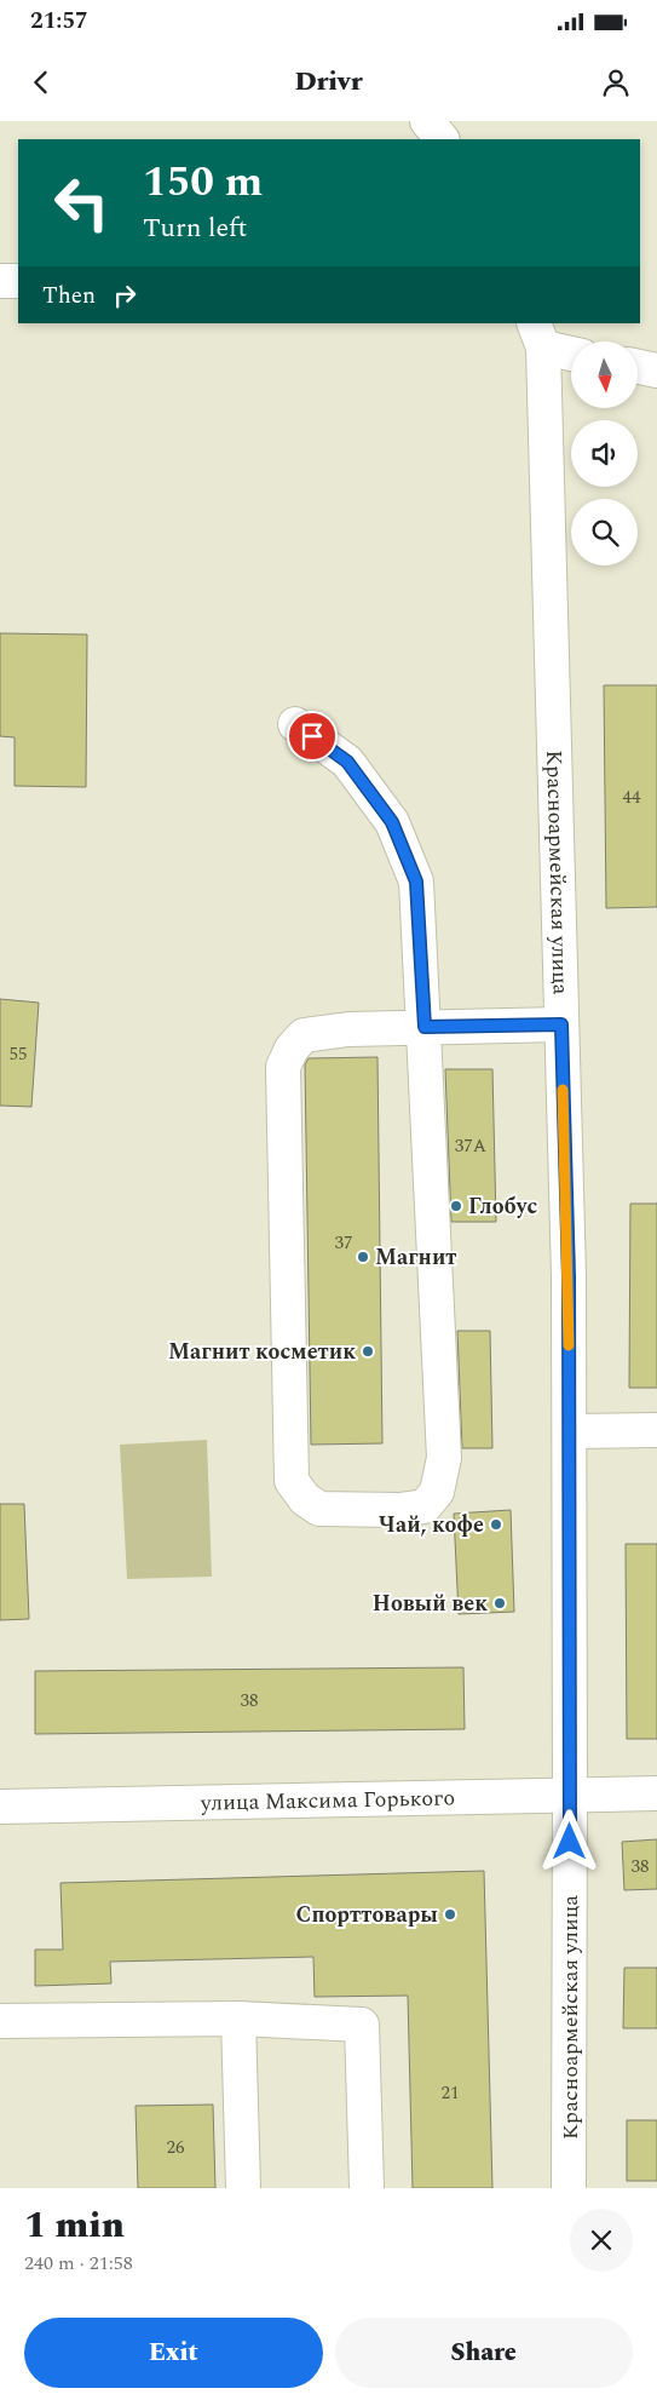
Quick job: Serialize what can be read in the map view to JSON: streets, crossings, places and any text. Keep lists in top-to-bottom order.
{
  "streets": {
    "street": ["Красноармейская улица", "улица Максима Горького"]
  },
  "crossings": [
    ["Красноармейская улица", "улица Максима Горького"]
  ],
  "places": [
    "Глобус",
    "Магнит",
    "Магнит косметик",
    "Чай, кофе",
    "Новый век",
    "Спорттовары"
  ],
  "house_numbers": [
    "44",
    "55",
    "37А",
    "37",
    "38",
    "38",
    "21",
    "26"
  ],
  "north": "bottom",
  "page": {
    "status": "21:57",
    "header": "Drivr",
    "turn": ["150 m", "Turn left"],
    "then": "Then",
    "heading": ["1 min", "240 m · 21:58"],
    "buttons": ["Exit", "Share"]
  }
}
